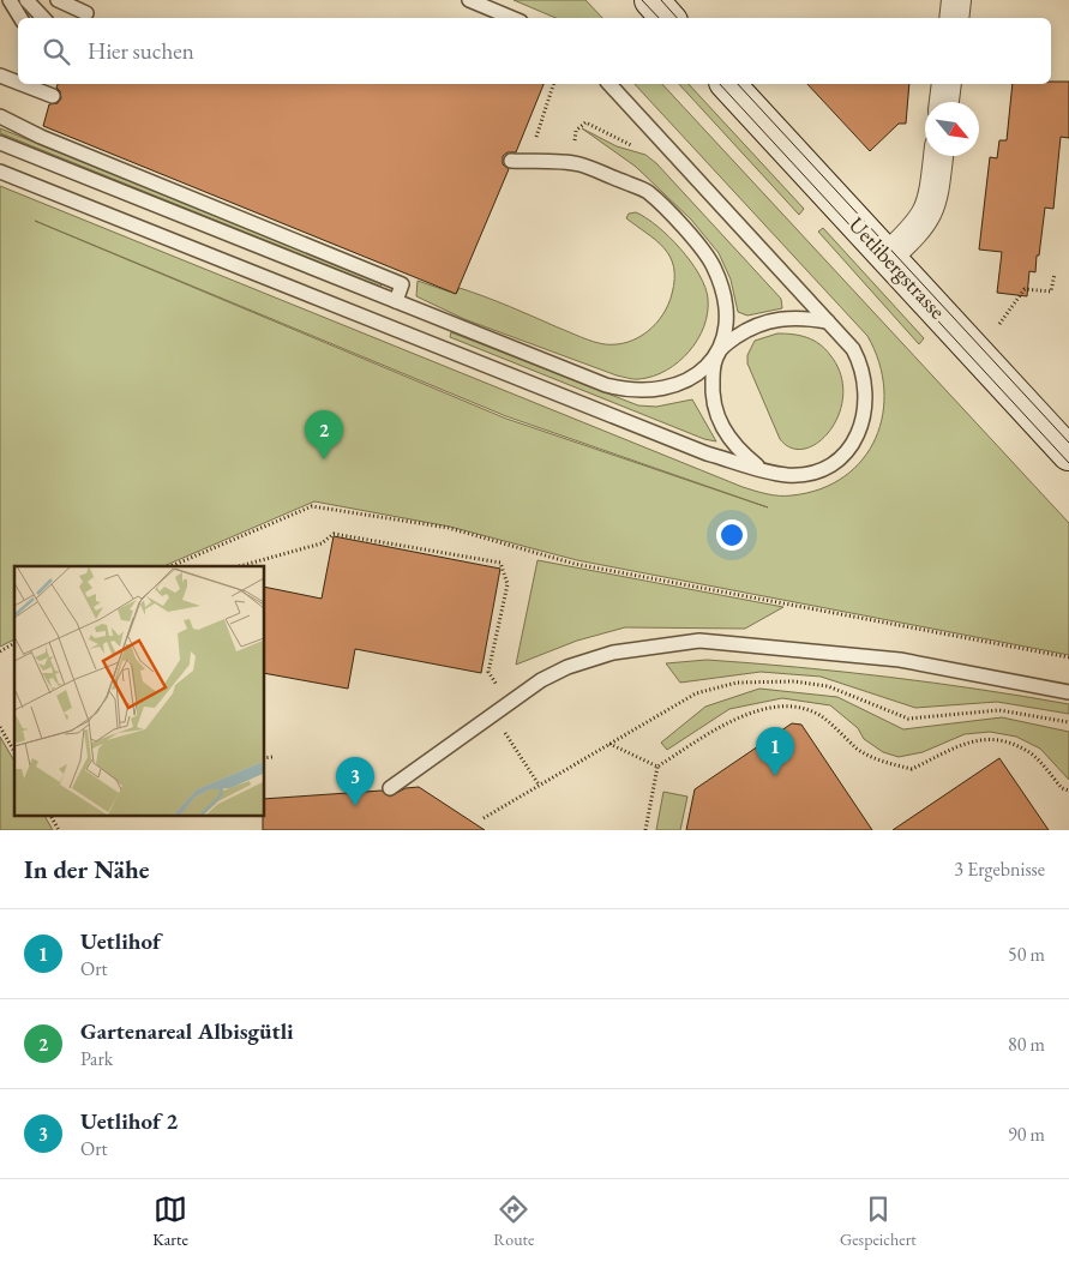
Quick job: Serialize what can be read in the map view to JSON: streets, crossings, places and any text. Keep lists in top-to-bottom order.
{
  "streets": {
    "main road": ["Uetlibergstrasse"]
  },
  "north": "bottom right",
  "page": {
    "search": "Hier suchen",
    "pins": ["2", "1", "3"],
    "heading": ["In der Nähe", "3 Ergebnisse"],
    "list": [
      {
        "mark": "1",
        "name": "Uetlihof",
        "note": "Ort",
        "value": "50 m"
      },
      {
        "mark": "2",
        "name": "Gartenareal Albisgütli",
        "note": "Park",
        "value": "80 m"
      },
      {
        "mark": "3",
        "name": "Uetlihof 2",
        "note": "Ort",
        "value": "90 m"
      }
    ],
    "nav": ["Karte", "Route", "Gespeichert"]
  }
}
